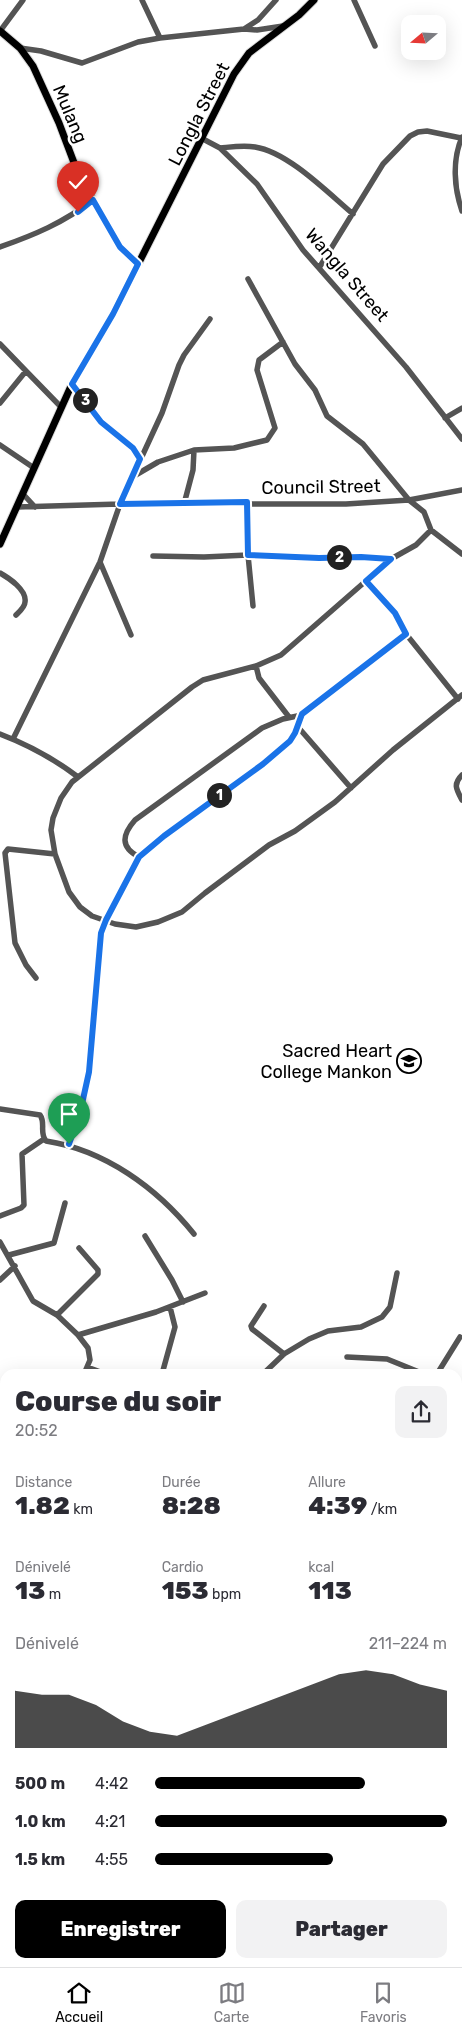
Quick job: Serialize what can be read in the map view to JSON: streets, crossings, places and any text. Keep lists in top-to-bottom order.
{
  "streets": {
    "main road": ["Mulang", "Longla Street"],
    "street": ["Wangla Street", "Council Street"]
  },
  "crossings": [
    ["Mulang", "Longla Street"],
    ["Longla Street", "Wangla Street"],
    ["Longla Street", "Council Street"]
  ],
  "places": {
    "school or university": ["Sacred Heart College Mankon"]
  },
  "north": "left",
  "page": {
    "pins": ["3", "2", "1"],
    "heading": ["Course du soir", "20:52"],
    "stats": [
      ["Distance", "1.82 km"],
      ["Durée", "8:28"],
      ["Allure", "4:39 /km"],
      ["Dénivelé", "13 m"],
      ["Cardio", "153 bpm"],
      ["kcal", "113"]
    ],
    "chart": ["Dénivelé", "211–224 m"],
    "list": [
      {
        "name": "500 m",
        "note": "4:42"
      },
      {
        "name": "1.0 km",
        "note": "4:21"
      },
      {
        "name": "1.5 km",
        "note": "4:55"
      }
    ],
    "buttons": ["Enregistrer", "Partager"],
    "tabs": ["Accueil", "Carte", "Favoris"]
  }
}
